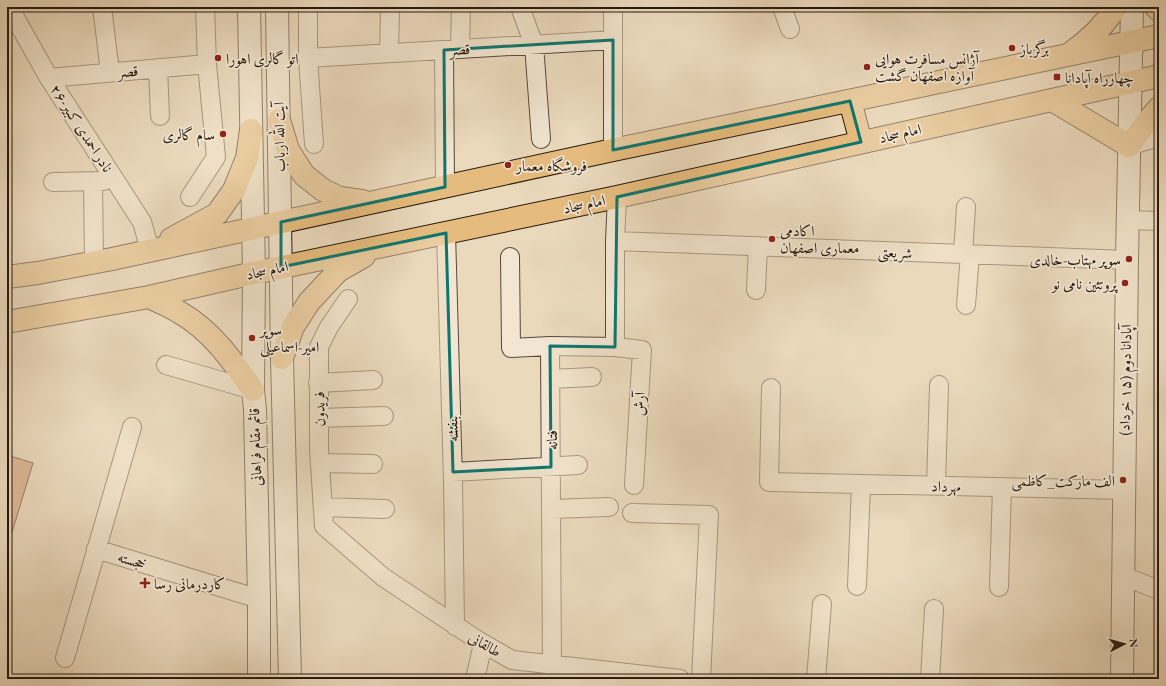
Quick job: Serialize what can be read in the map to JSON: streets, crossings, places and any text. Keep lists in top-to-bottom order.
{
  "streets": {
    "main road": [
      "امام سجاد",
      "آیت الله ارباب",
      "آپادانا دوم (۱۵ خرداد)",
      "قائم مقام فراهانی"
    ],
    "street": [
      "قصر",
      "۲۶-نادر احمدی کبیر",
      "شریعتی",
      "آرش",
      "فریدون",
      "بنفشه",
      "فتانه",
      "مهرداد",
      "خجسته",
      "طالقانی"
    ]
  },
  "crossings": [
    ["قصر", "۲۶-نادر احمدی کبیر"],
    ["امام سجاد", "آیت الله ارباب"],
    ["امام سجاد", "آپادانا دوم (۱۵ خرداد)"],
    ["امام سجاد", "بنفشه"],
    ["امام سجاد", "قائم مقام فراهانی"],
    ["آیت الله ارباب", "قائم مقام فراهانی"],
    ["شریعتی", "آپادانا دوم (۱۵ خرداد)"],
    ["آپادانا دوم (۱۵ خرداد)", "مهرداد"],
    ["آرش", "فتانه"],
    ["فریدون", "طالقانی"],
    ["بنفشه", "طالقانی"],
    ["فتانه", "طالقانی"],
    ["قائم مقام فراهانی", "خجسته"]
  ],
  "places": {
    "other": [
      "برگرباز",
      "اتو گالری اهورا",
      "آژانس مسافرت هوایی آوازه اصفهان گشت",
      "سام گالری",
      "فروشگاه معمار",
      "اکادمی معماری اصفهان",
      "سوپر مهتاب-خالدی",
      "پروتئین نامی نو",
      "سوپر امیر-اسماعیلی",
      "الف مارکت_کاظمی"
    ],
    "transit": ["چهارراه آپادانا"],
    "health": ["کاردرمانی رسا"]
  },
  "north": "right"
}
